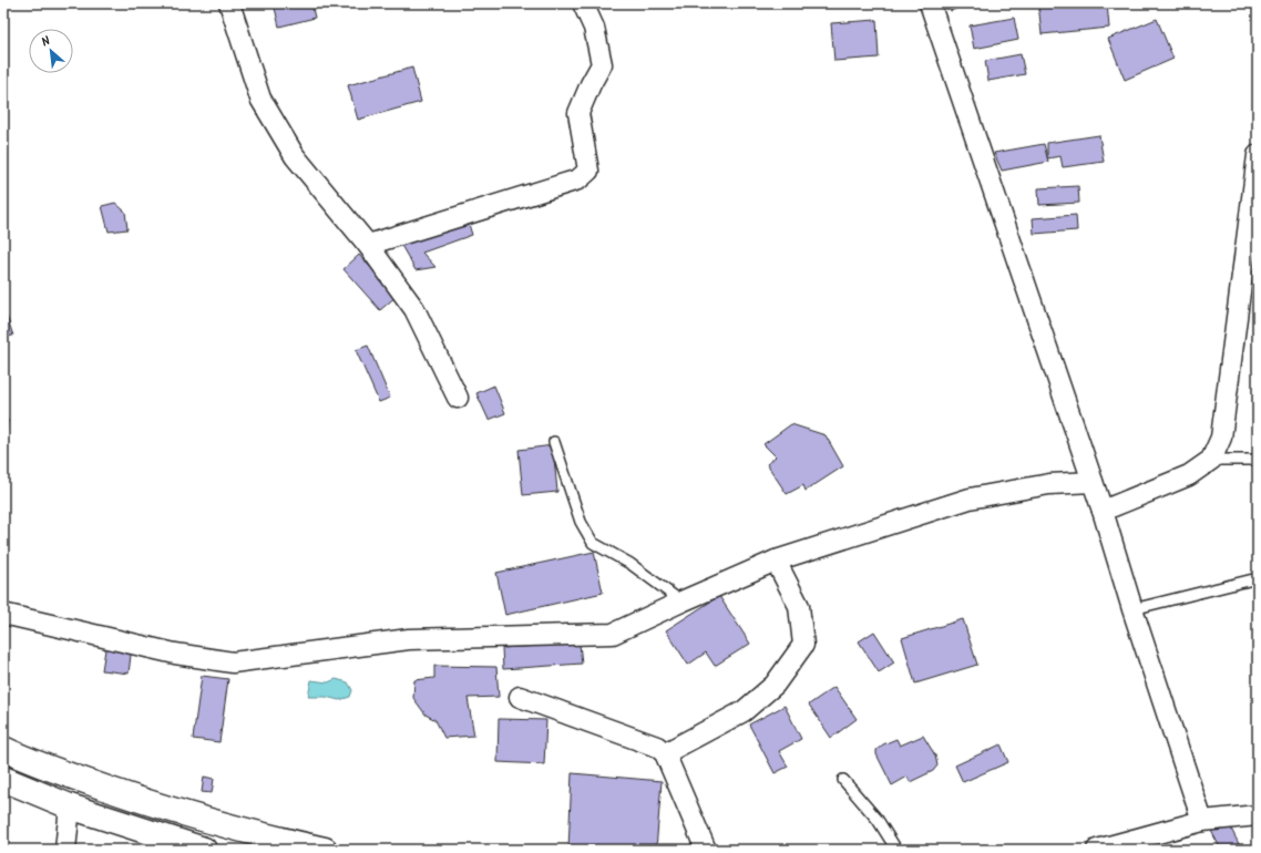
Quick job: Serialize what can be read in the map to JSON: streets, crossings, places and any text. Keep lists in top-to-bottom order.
{
  "north": "top left"
}
